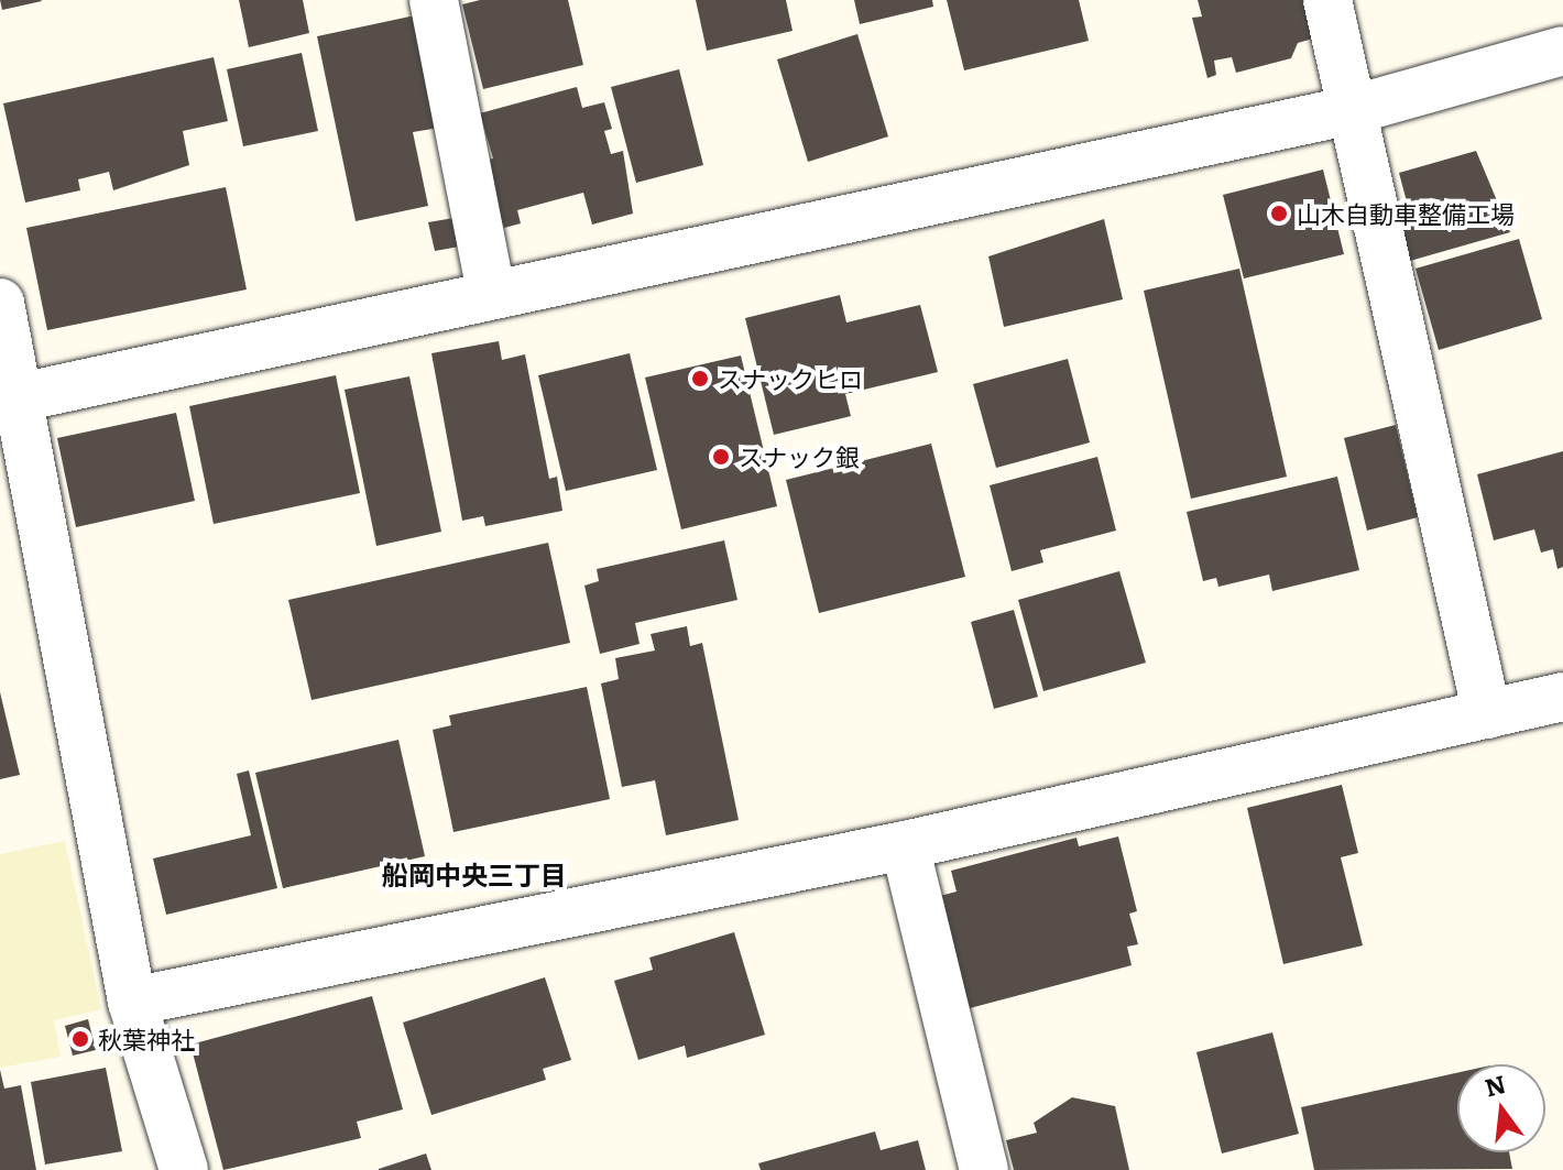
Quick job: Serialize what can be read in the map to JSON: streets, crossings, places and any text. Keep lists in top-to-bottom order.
{
  "districts": ["船岡中央三丁目"],
  "places": [
    "山木自動車整備工場",
    "スナックヒロ",
    "スナック銀",
    "秋葉神社"
  ],
  "north": "top"
}
